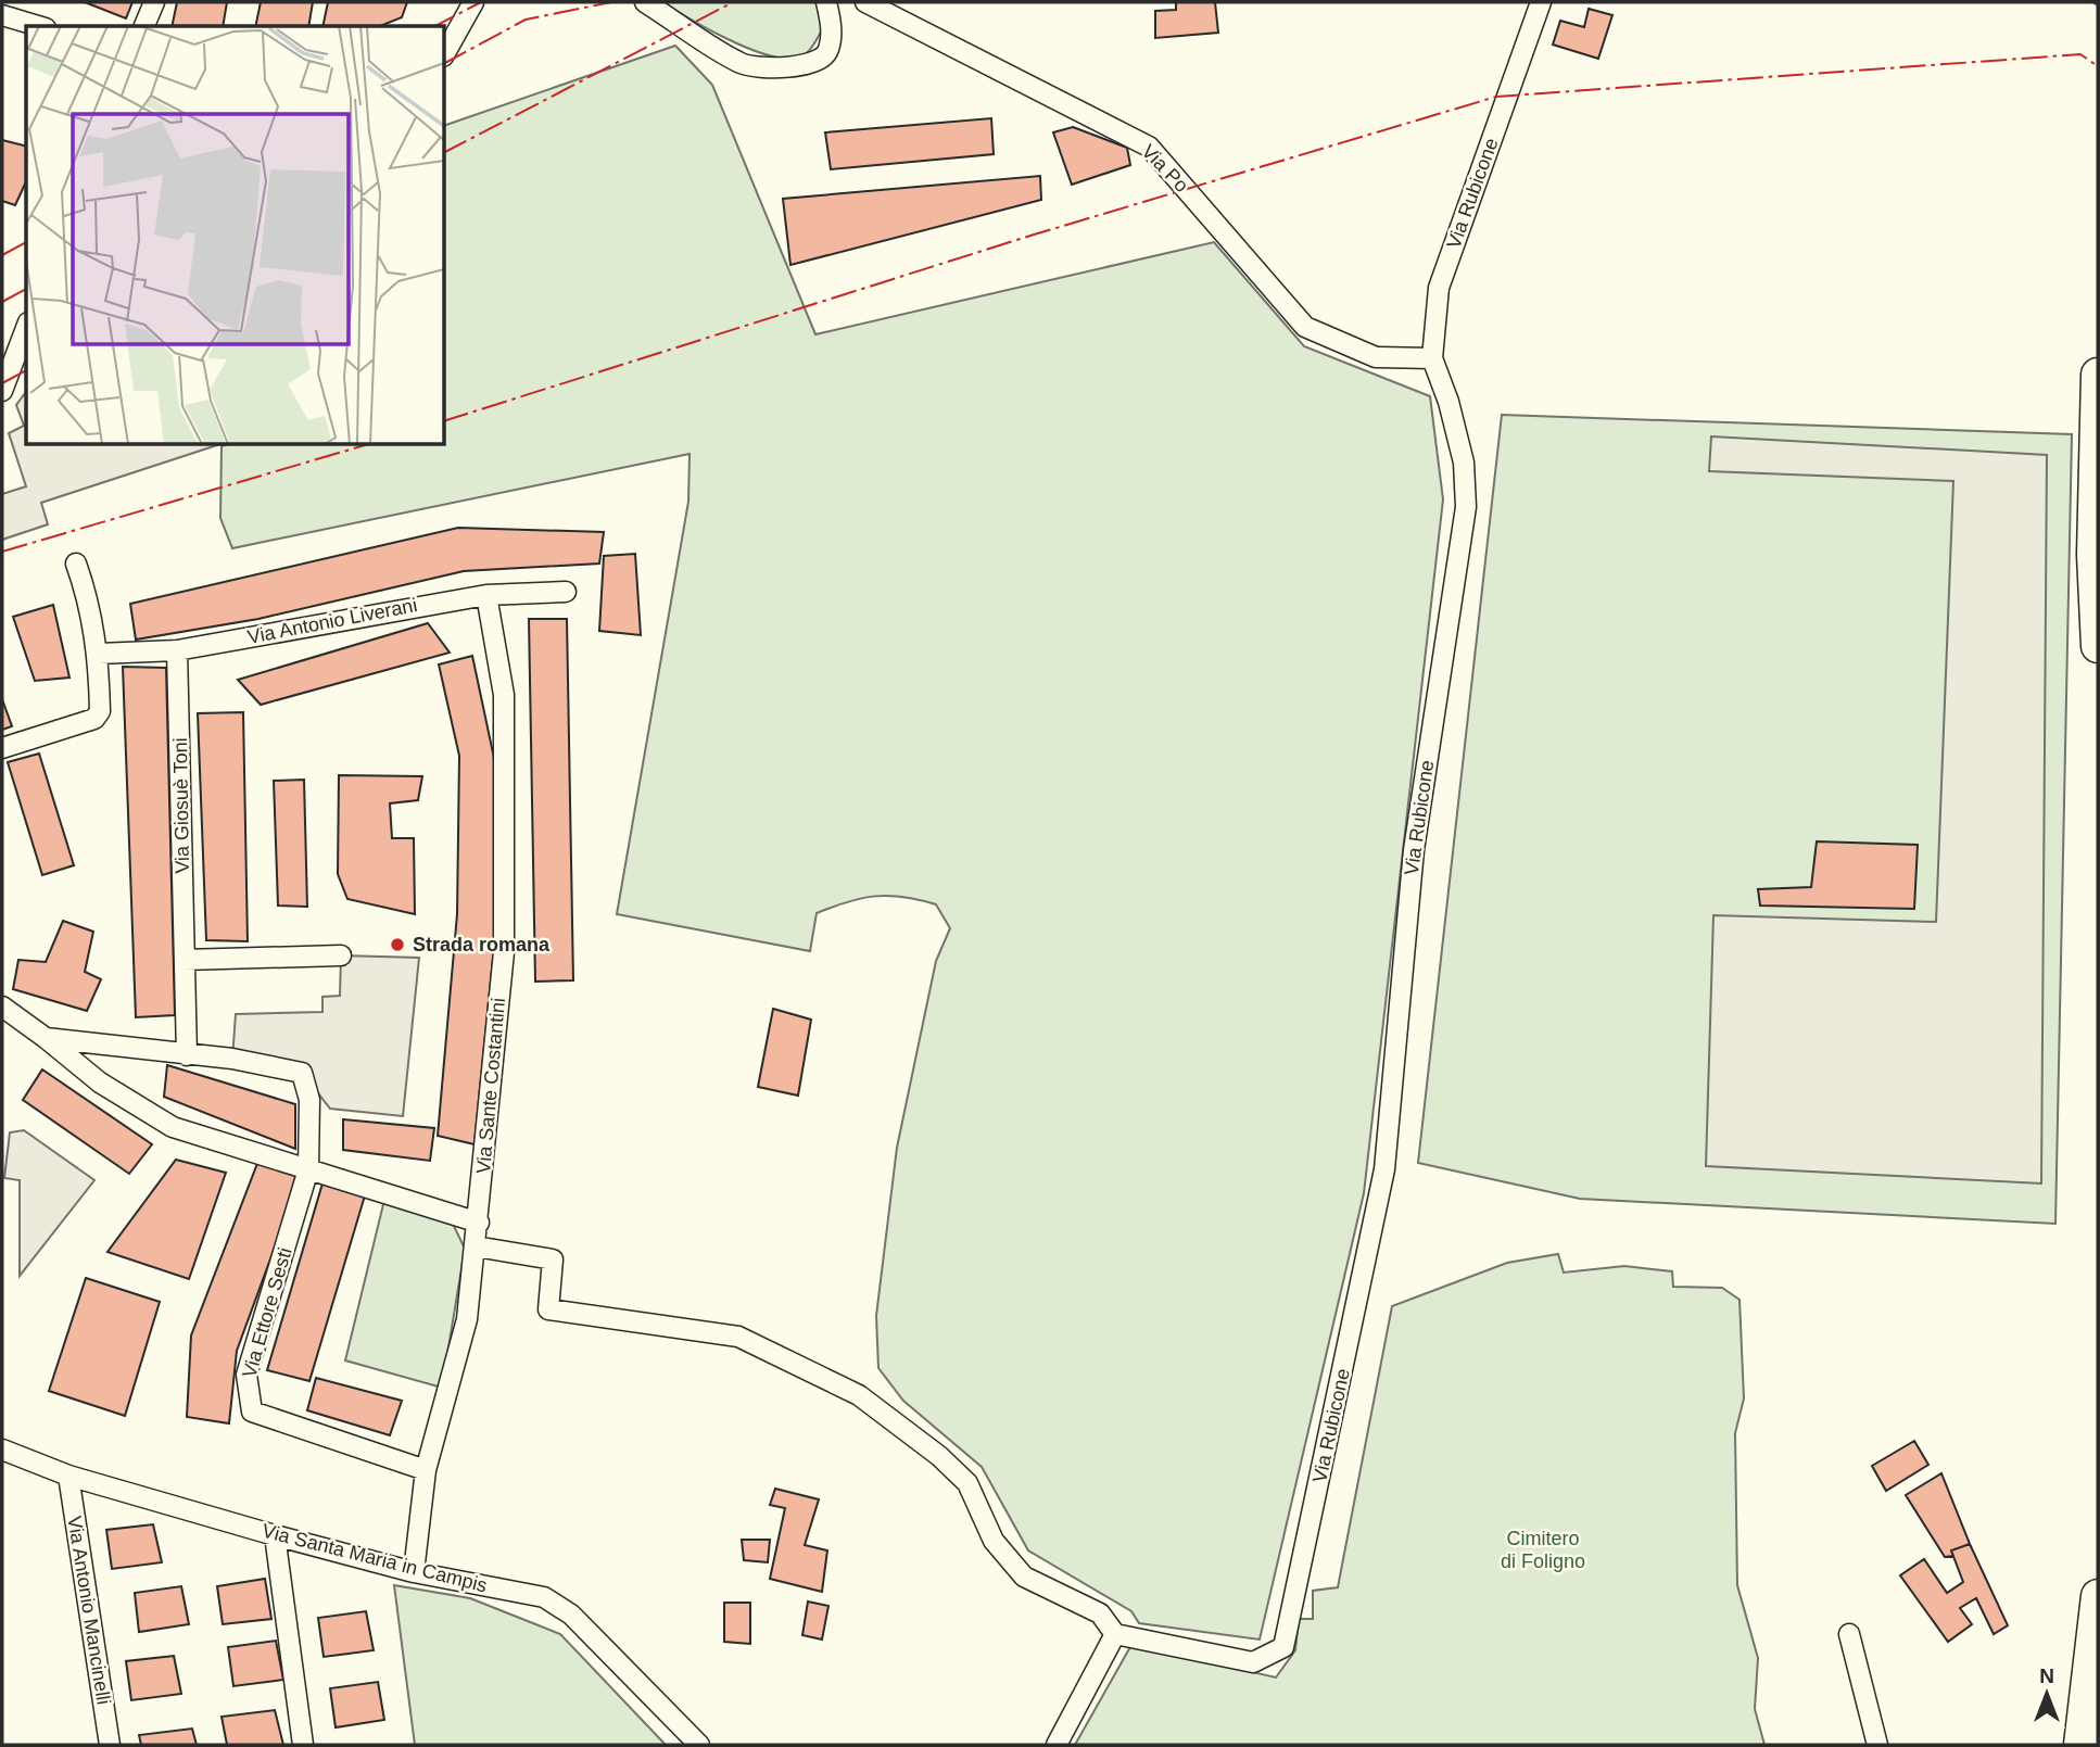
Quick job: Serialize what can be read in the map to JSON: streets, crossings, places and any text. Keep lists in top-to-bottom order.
{
  "streets": {
    "street": [
      "Via Po",
      "Via Rubicone",
      "Via Antonio Liverani",
      "Via Giosuè Toni",
      "Via Sante Costantini",
      "Via Ettore Sesti",
      "Via Santa Maria in Campis",
      "Via Antonio Mancinelli"
    ]
  },
  "crossings": [
    ["Via Po", "Via Rubicone"],
    ["Via Antonio Liverani", "Via Giosuè Toni"],
    ["Via Antonio Liverani", "Via Sante Costantini"],
    ["Via Sante Costantini", "Via Ettore Sesti"],
    ["Via Sante Costantini", "Via Santa Maria in Campis"],
    ["Via Santa Maria in Campis", "Via Antonio Mancinelli"]
  ],
  "parks": ["Cimitero di Foligno"],
  "places": ["Strada romana"],
  "north": "top"
}
